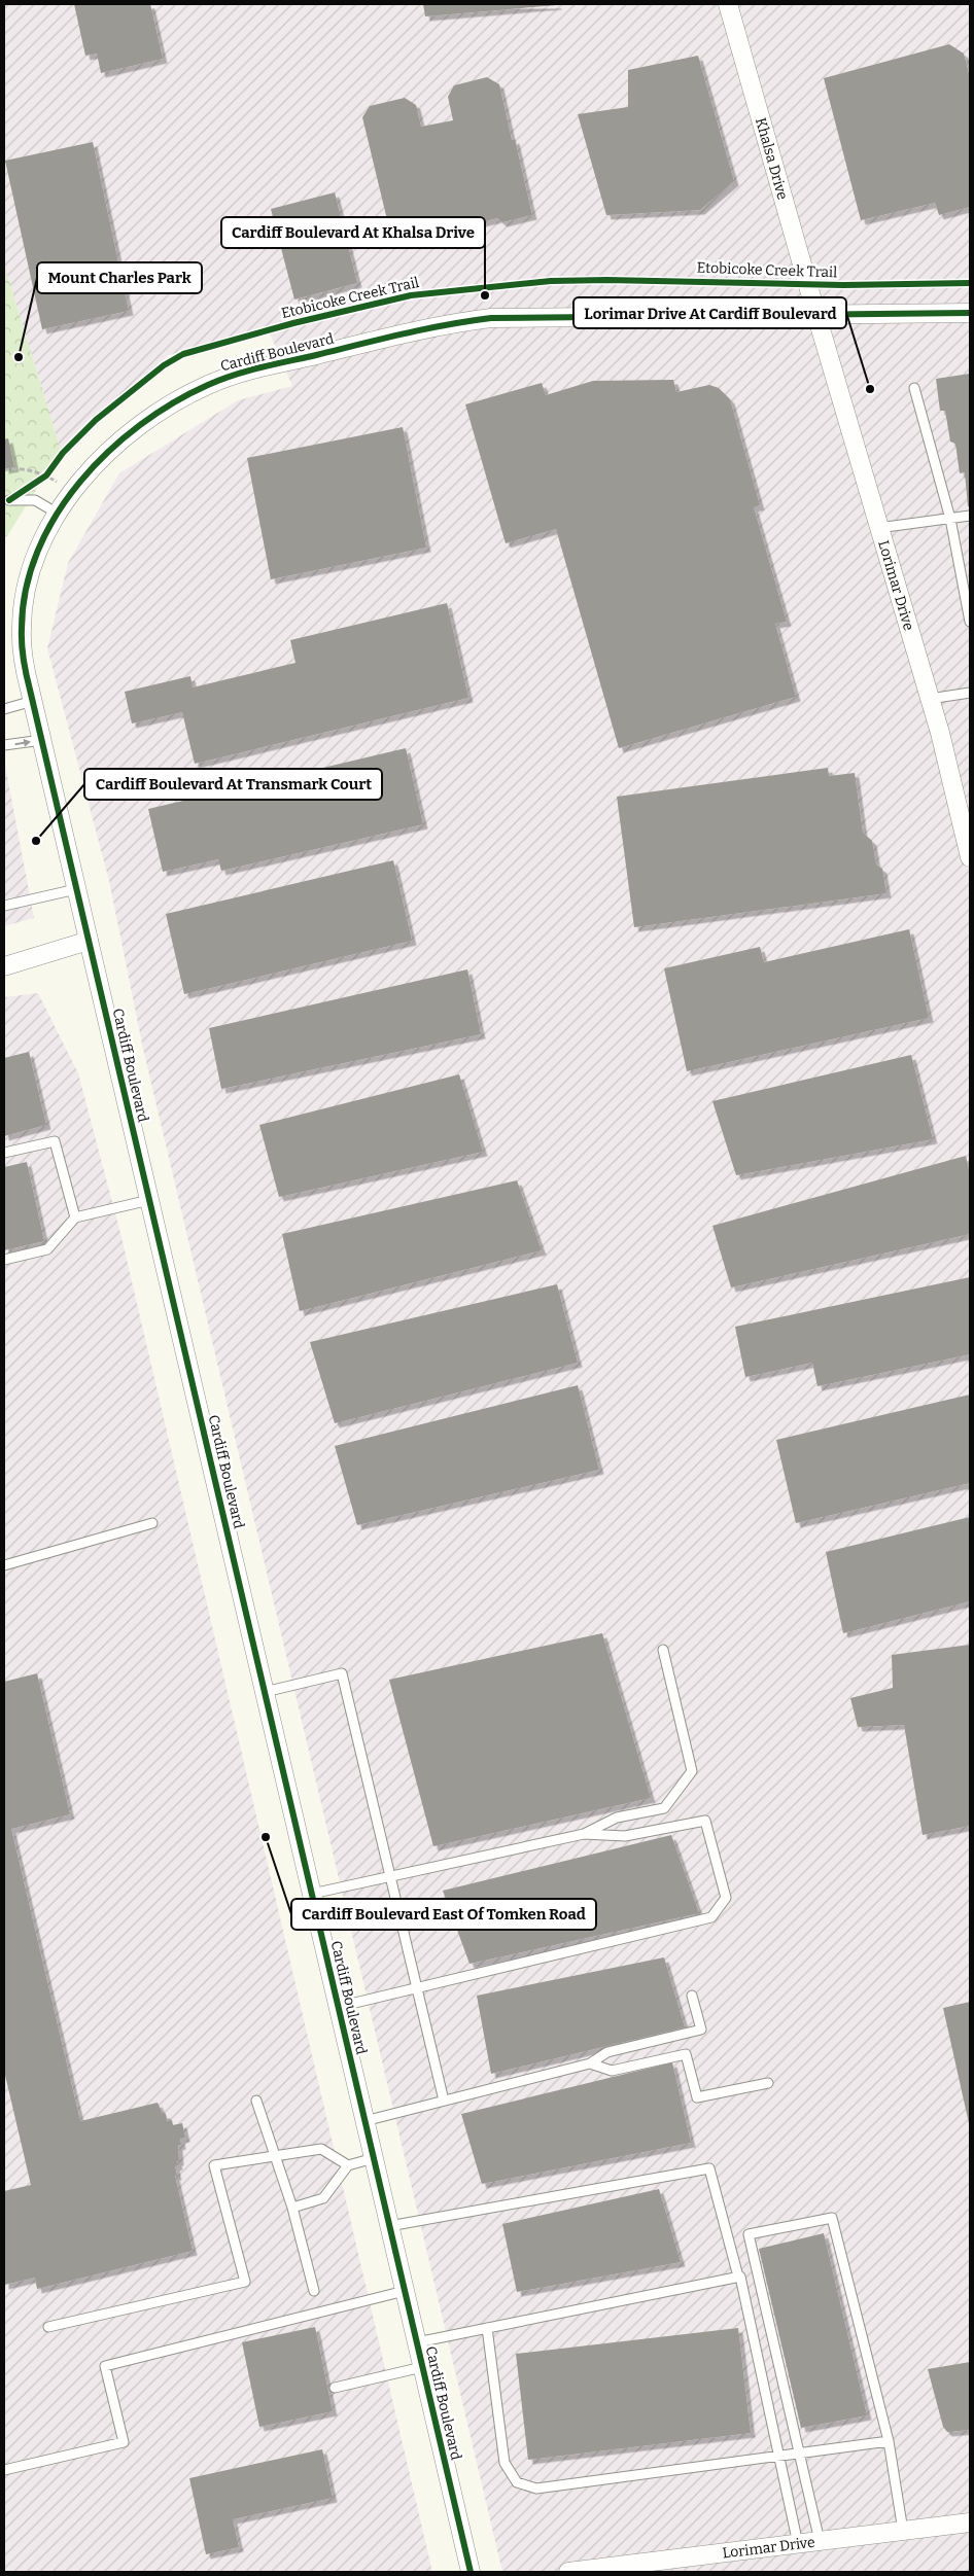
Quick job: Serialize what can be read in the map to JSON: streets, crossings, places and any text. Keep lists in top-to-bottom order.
{
  "streets": {
    "street": ["Khalsa Drive", "Cardiff Boulevard", "Lorimar Drive"],
    "cycle path": ["Etobicoke Creek Trail"]
  },
  "crossings": [
    ["Khalsa Drive", "Cardiff Boulevard"],
    ["Khalsa Drive", "Lorimar Drive"],
    ["Cardiff Boulevard", "Lorimar Drive"]
  ],
  "places": [
    "Cardiff Boulevard At Khalsa Drive",
    "Mount Charles Park",
    "Lorimar Drive At Cardiff Boulevard",
    "Cardiff Boulevard At Transmark Court",
    "Cardiff Boulevard East Of Tomken Road"
  ]
}
